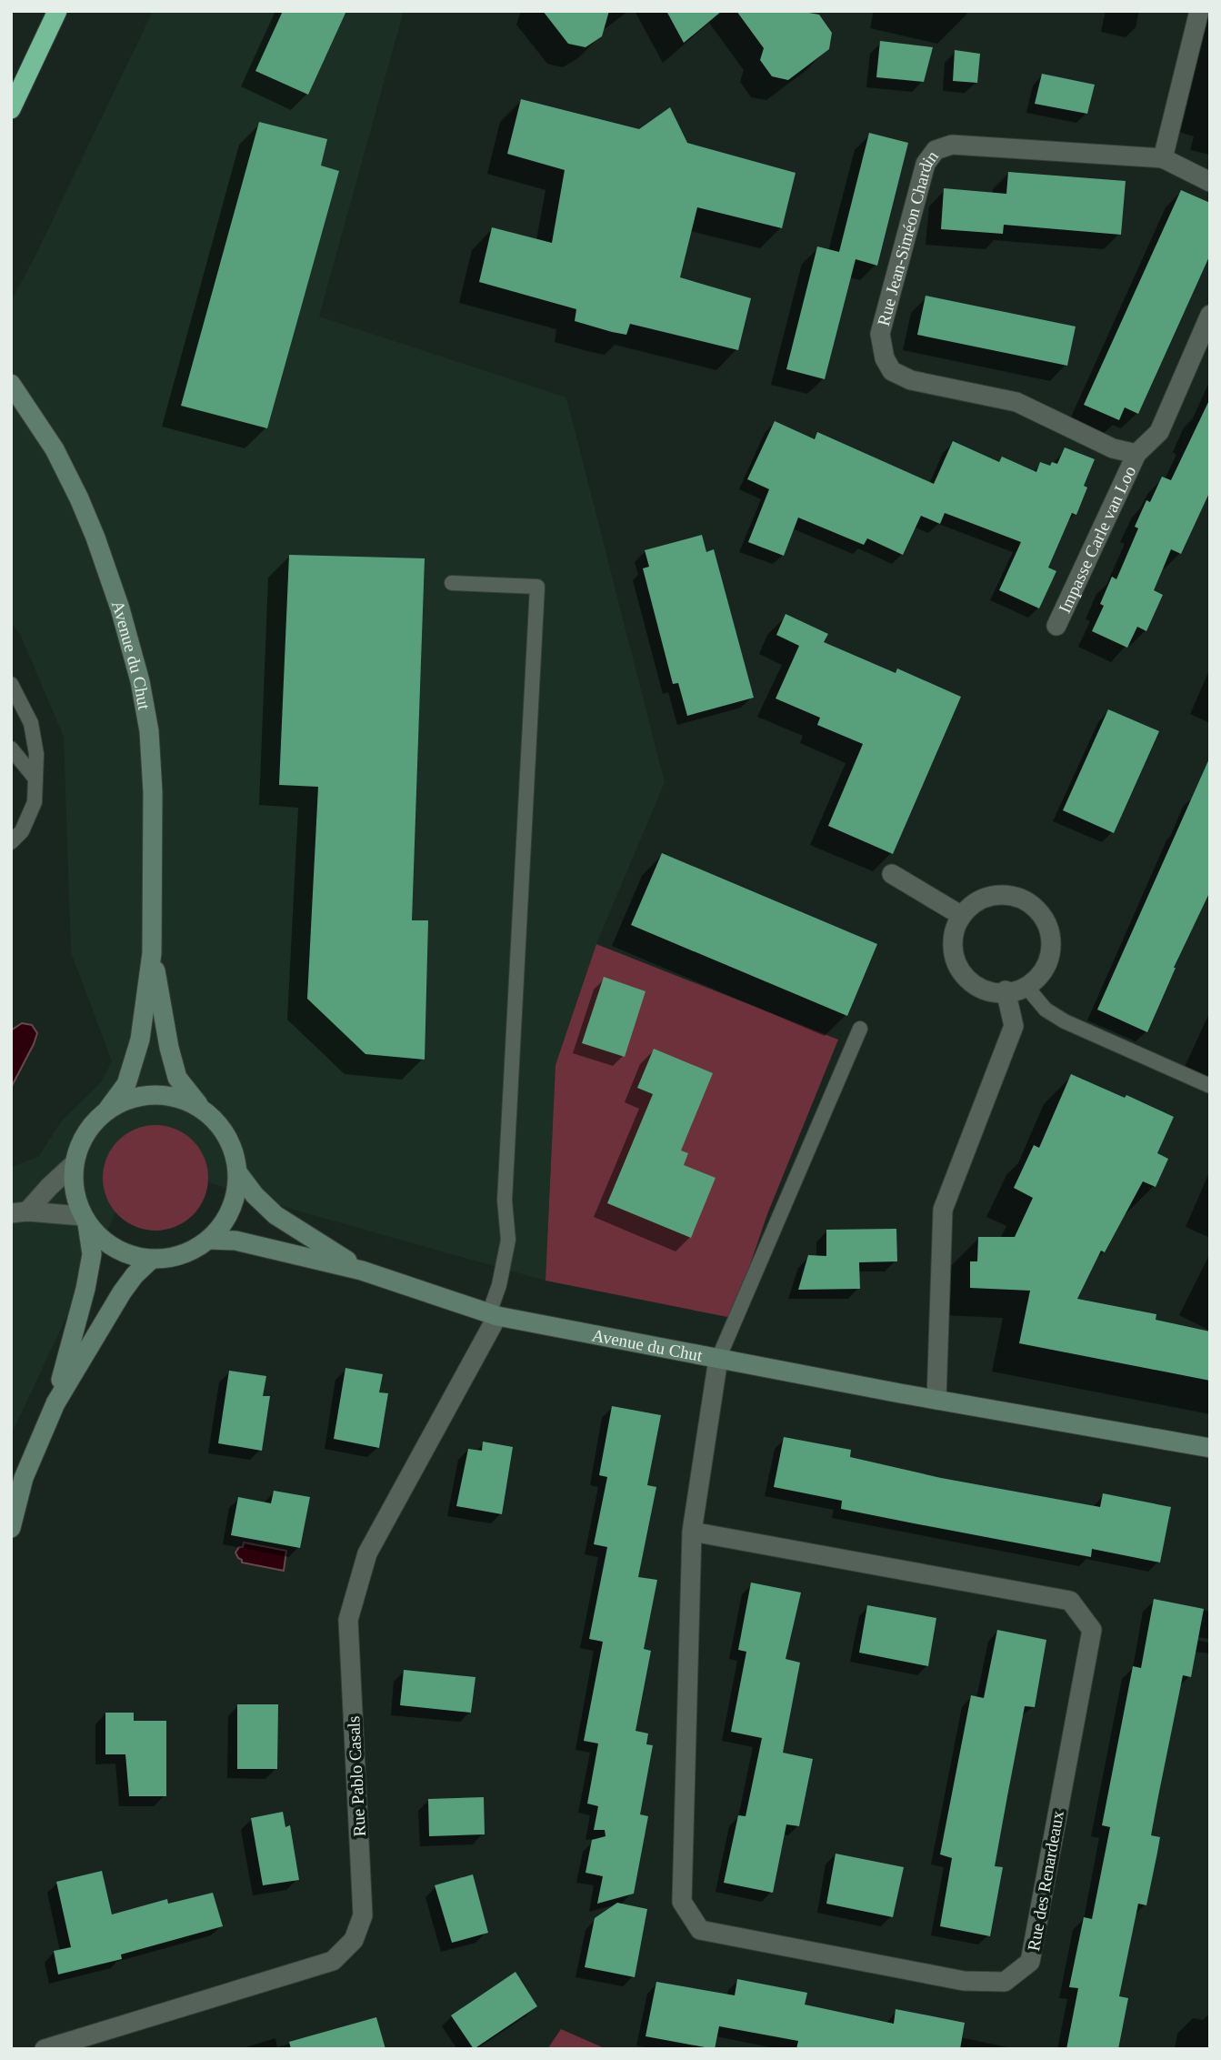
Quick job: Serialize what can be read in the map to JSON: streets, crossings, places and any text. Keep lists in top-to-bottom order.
{
  "streets": {
    "street": [
      "Rue Jean-Siméon Chardin",
      "Impasse Carle van Loo",
      "Avenue du Chut",
      "Rue Pablo Casals",
      "Rue des Renardeaux"
    ]
  },
  "crossings": [
    ["Rue Jean-Siméon Chardin", "Impasse Carle van Loo"],
    ["Avenue du Chut", "Rue Pablo Casals"],
    ["Avenue du Chut", "Rue des Renardeaux"]
  ]
}
